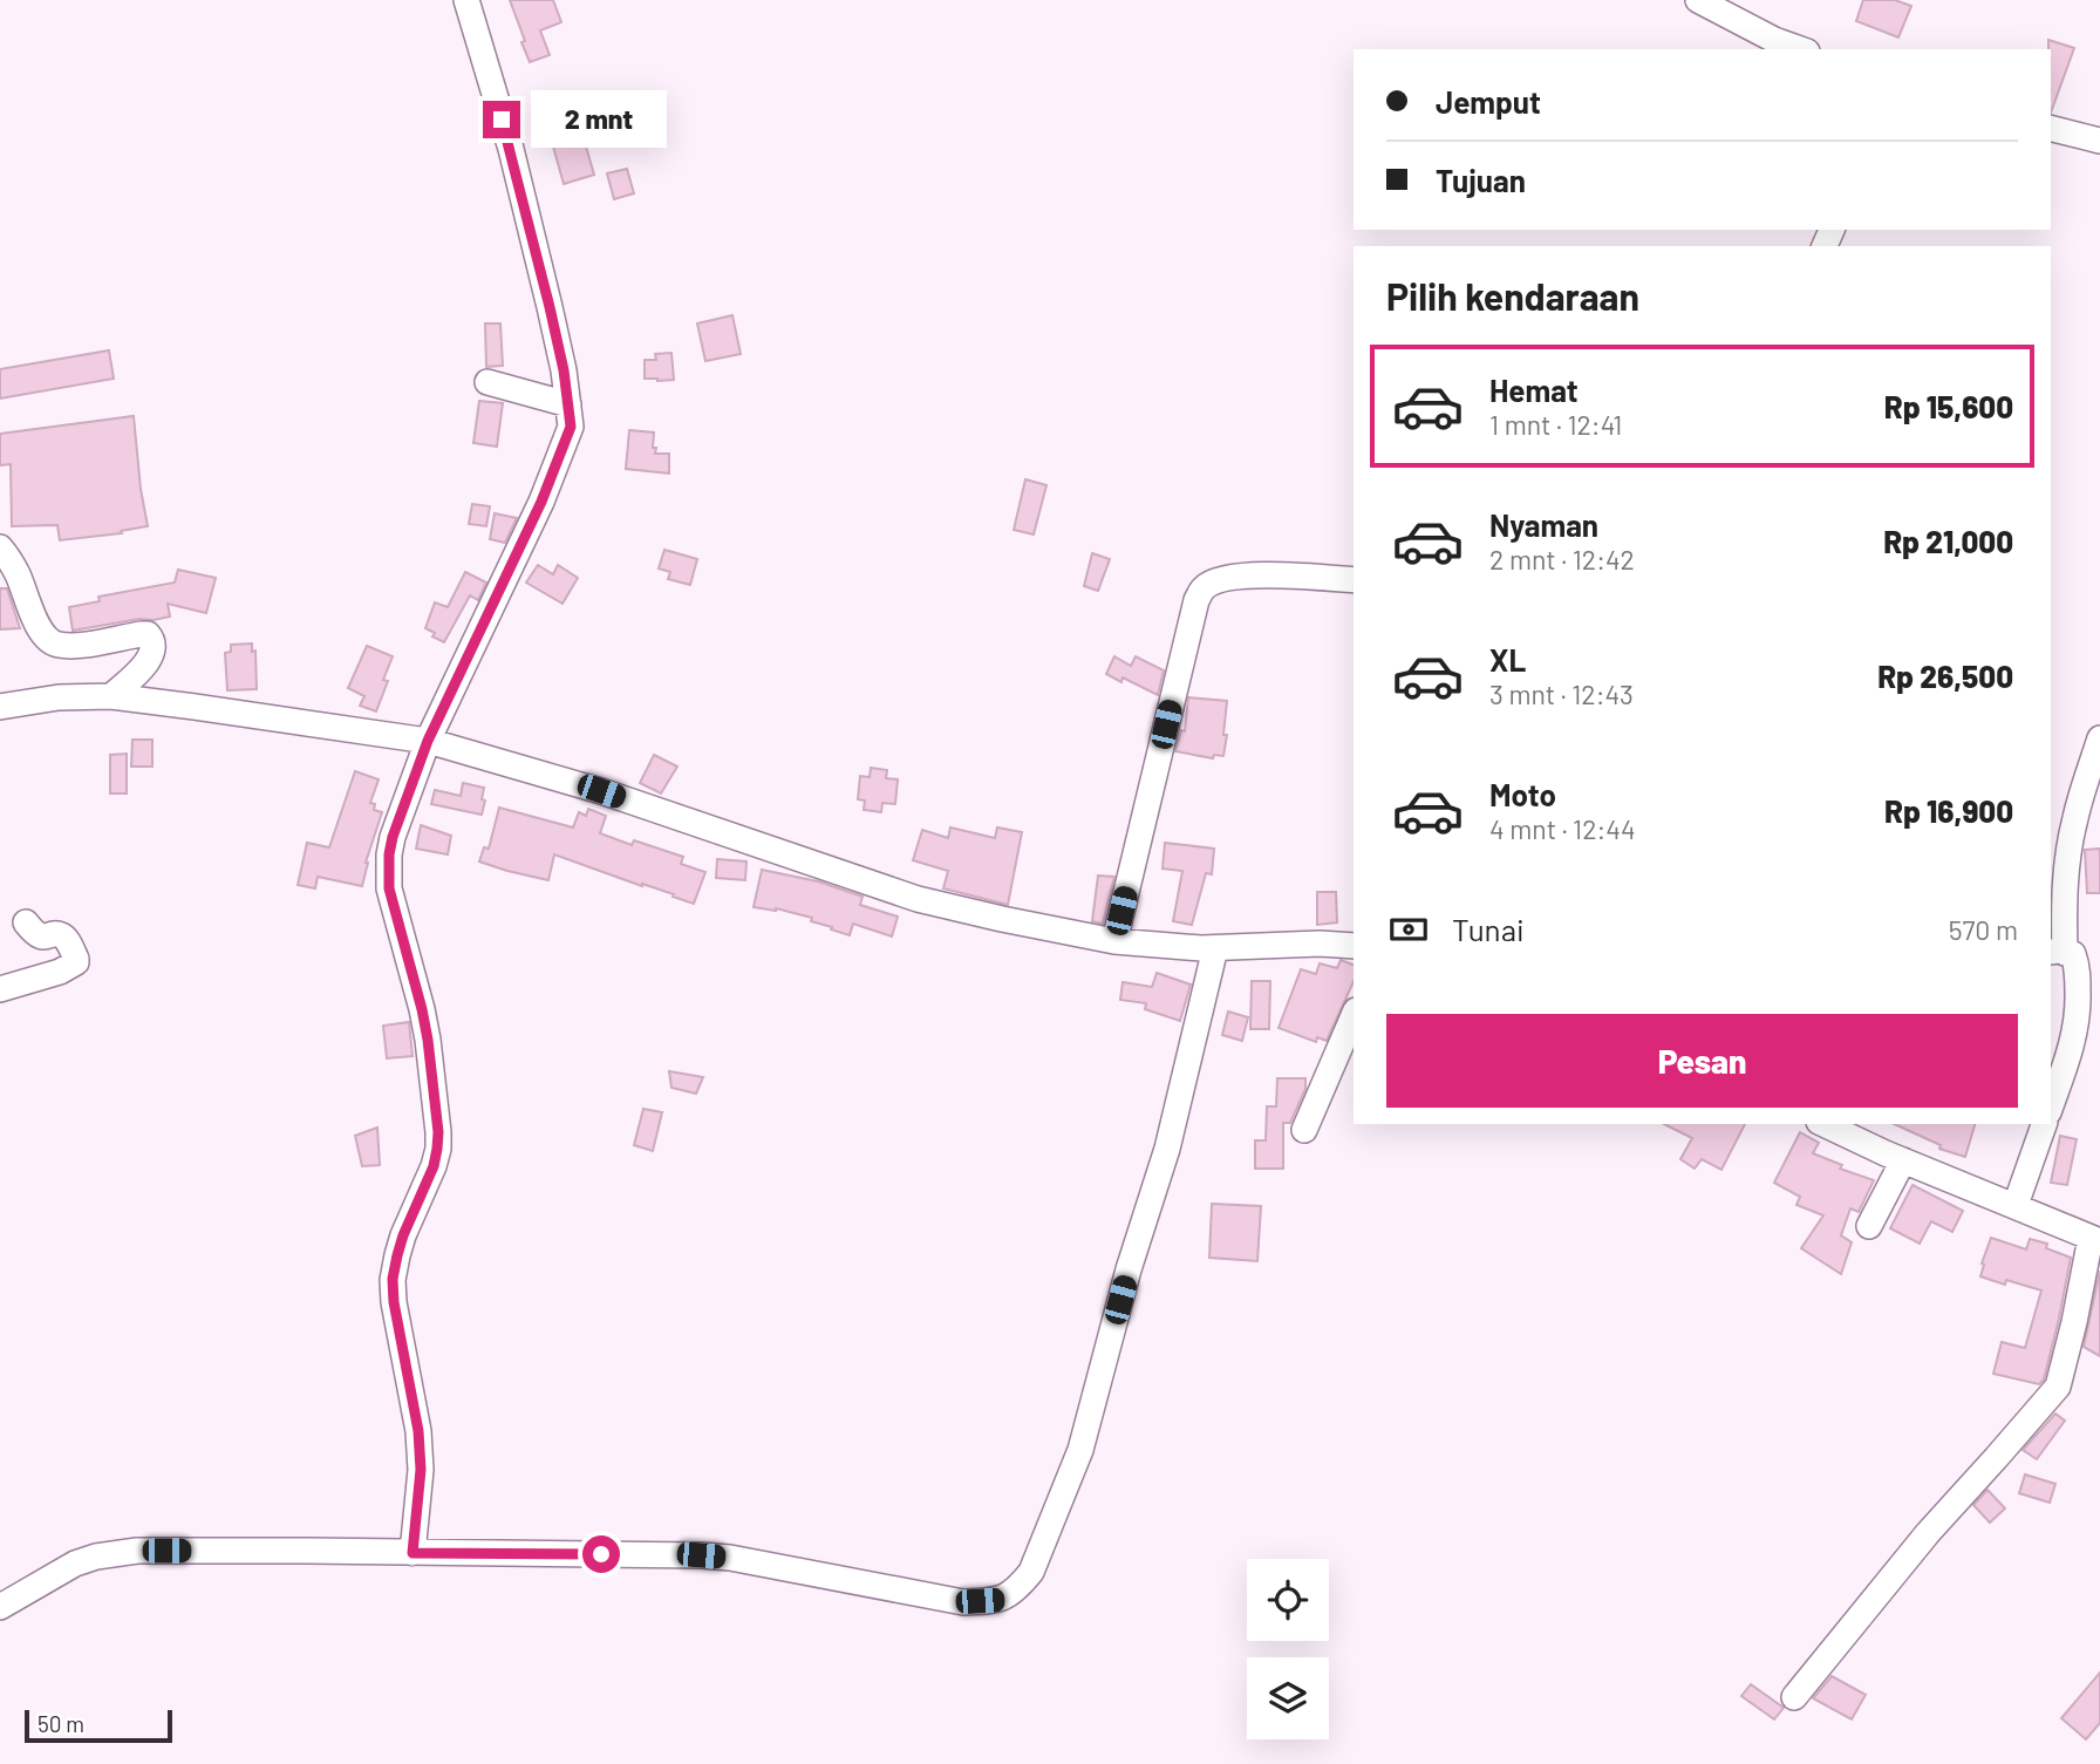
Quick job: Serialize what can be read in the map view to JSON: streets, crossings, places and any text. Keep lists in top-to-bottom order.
{
  "scale_bar": "50 m",
  "page": {
    "banner": ["Jemput", "Tujuan"],
    "bubble": "2 mnt",
    "heading": "Pilih kendaraan",
    "list": [
      {
        "name": "Hemat",
        "note": "1 mnt · 12:41",
        "value": "Rp 15,600"
      },
      {
        "name": "Nyaman",
        "note": "2 mnt · 12:42",
        "value": "Rp 21,000"
      },
      {
        "name": "XL",
        "note": "3 mnt · 12:43",
        "value": "Rp 26,500"
      },
      {
        "name": "Moto",
        "note": "4 mnt · 12:44",
        "value": "Rp 16,900"
      }
    ],
    "pay": ["Tunai", "570 m"],
    "buttons": "Pesan",
    "scale": "50 m"
  }
}
